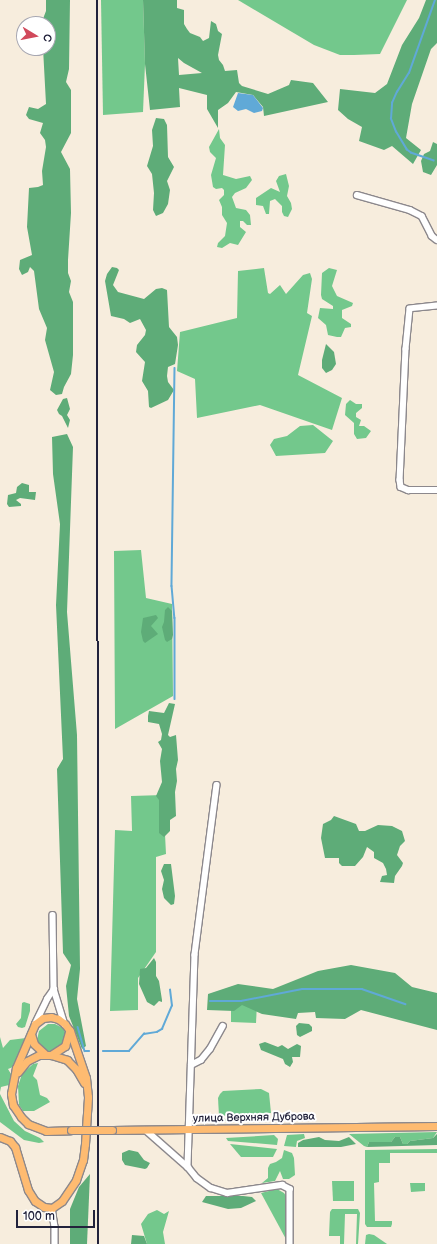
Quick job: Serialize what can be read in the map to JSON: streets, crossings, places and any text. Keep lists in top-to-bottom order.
{
  "streets": {
    "main road": ["улица Верхняя Дуброва"]
  },
  "scale_bar": "100 m",
  "north": "right"
}
